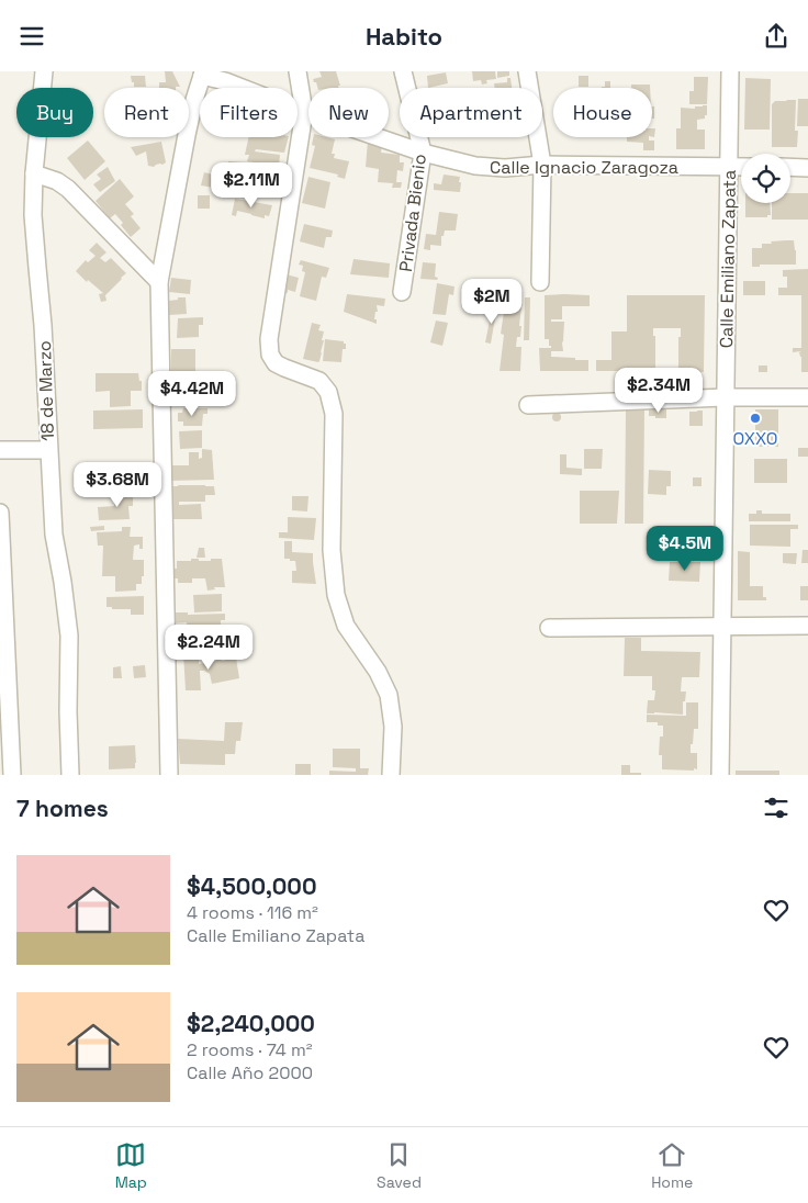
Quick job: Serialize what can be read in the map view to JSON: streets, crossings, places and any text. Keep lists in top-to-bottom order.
{
  "streets": {
    "street": [
      "Calle Ignacio Zaragoza",
      "Privada Bienio",
      "Calle Emiliano Zapata",
      "18 de Marzo"
    ]
  },
  "crossings": [
    ["Calle Ignacio Zaragoza", "Privada Bienio"],
    ["Calle Ignacio Zaragoza", "Calle Emiliano Zapata"]
  ],
  "places": ["OXXO"],
  "page": {
    "header": "Habito",
    "chip": [
      "Buy",
      "Rent",
      "Filters",
      "New",
      "Apartment",
      "House"
    ],
    "price": [
      "$2.11M",
      "$2M",
      "$2.34M",
      "$4.42M",
      "$3.68M",
      "$4.5M",
      "$2.24M"
    ],
    "heading": "7 homes",
    "list": [
      {
        "name": "$4,500,000",
        "note": "4 rooms · 116 m² · Calle Emiliano Zapata"
      },
      {
        "name": "$2,240,000",
        "note": "2 rooms · 74 m² · Calle Año 2000"
      }
    ],
    "tabs": ["Map", "Saved", "Home"]
  }
}
